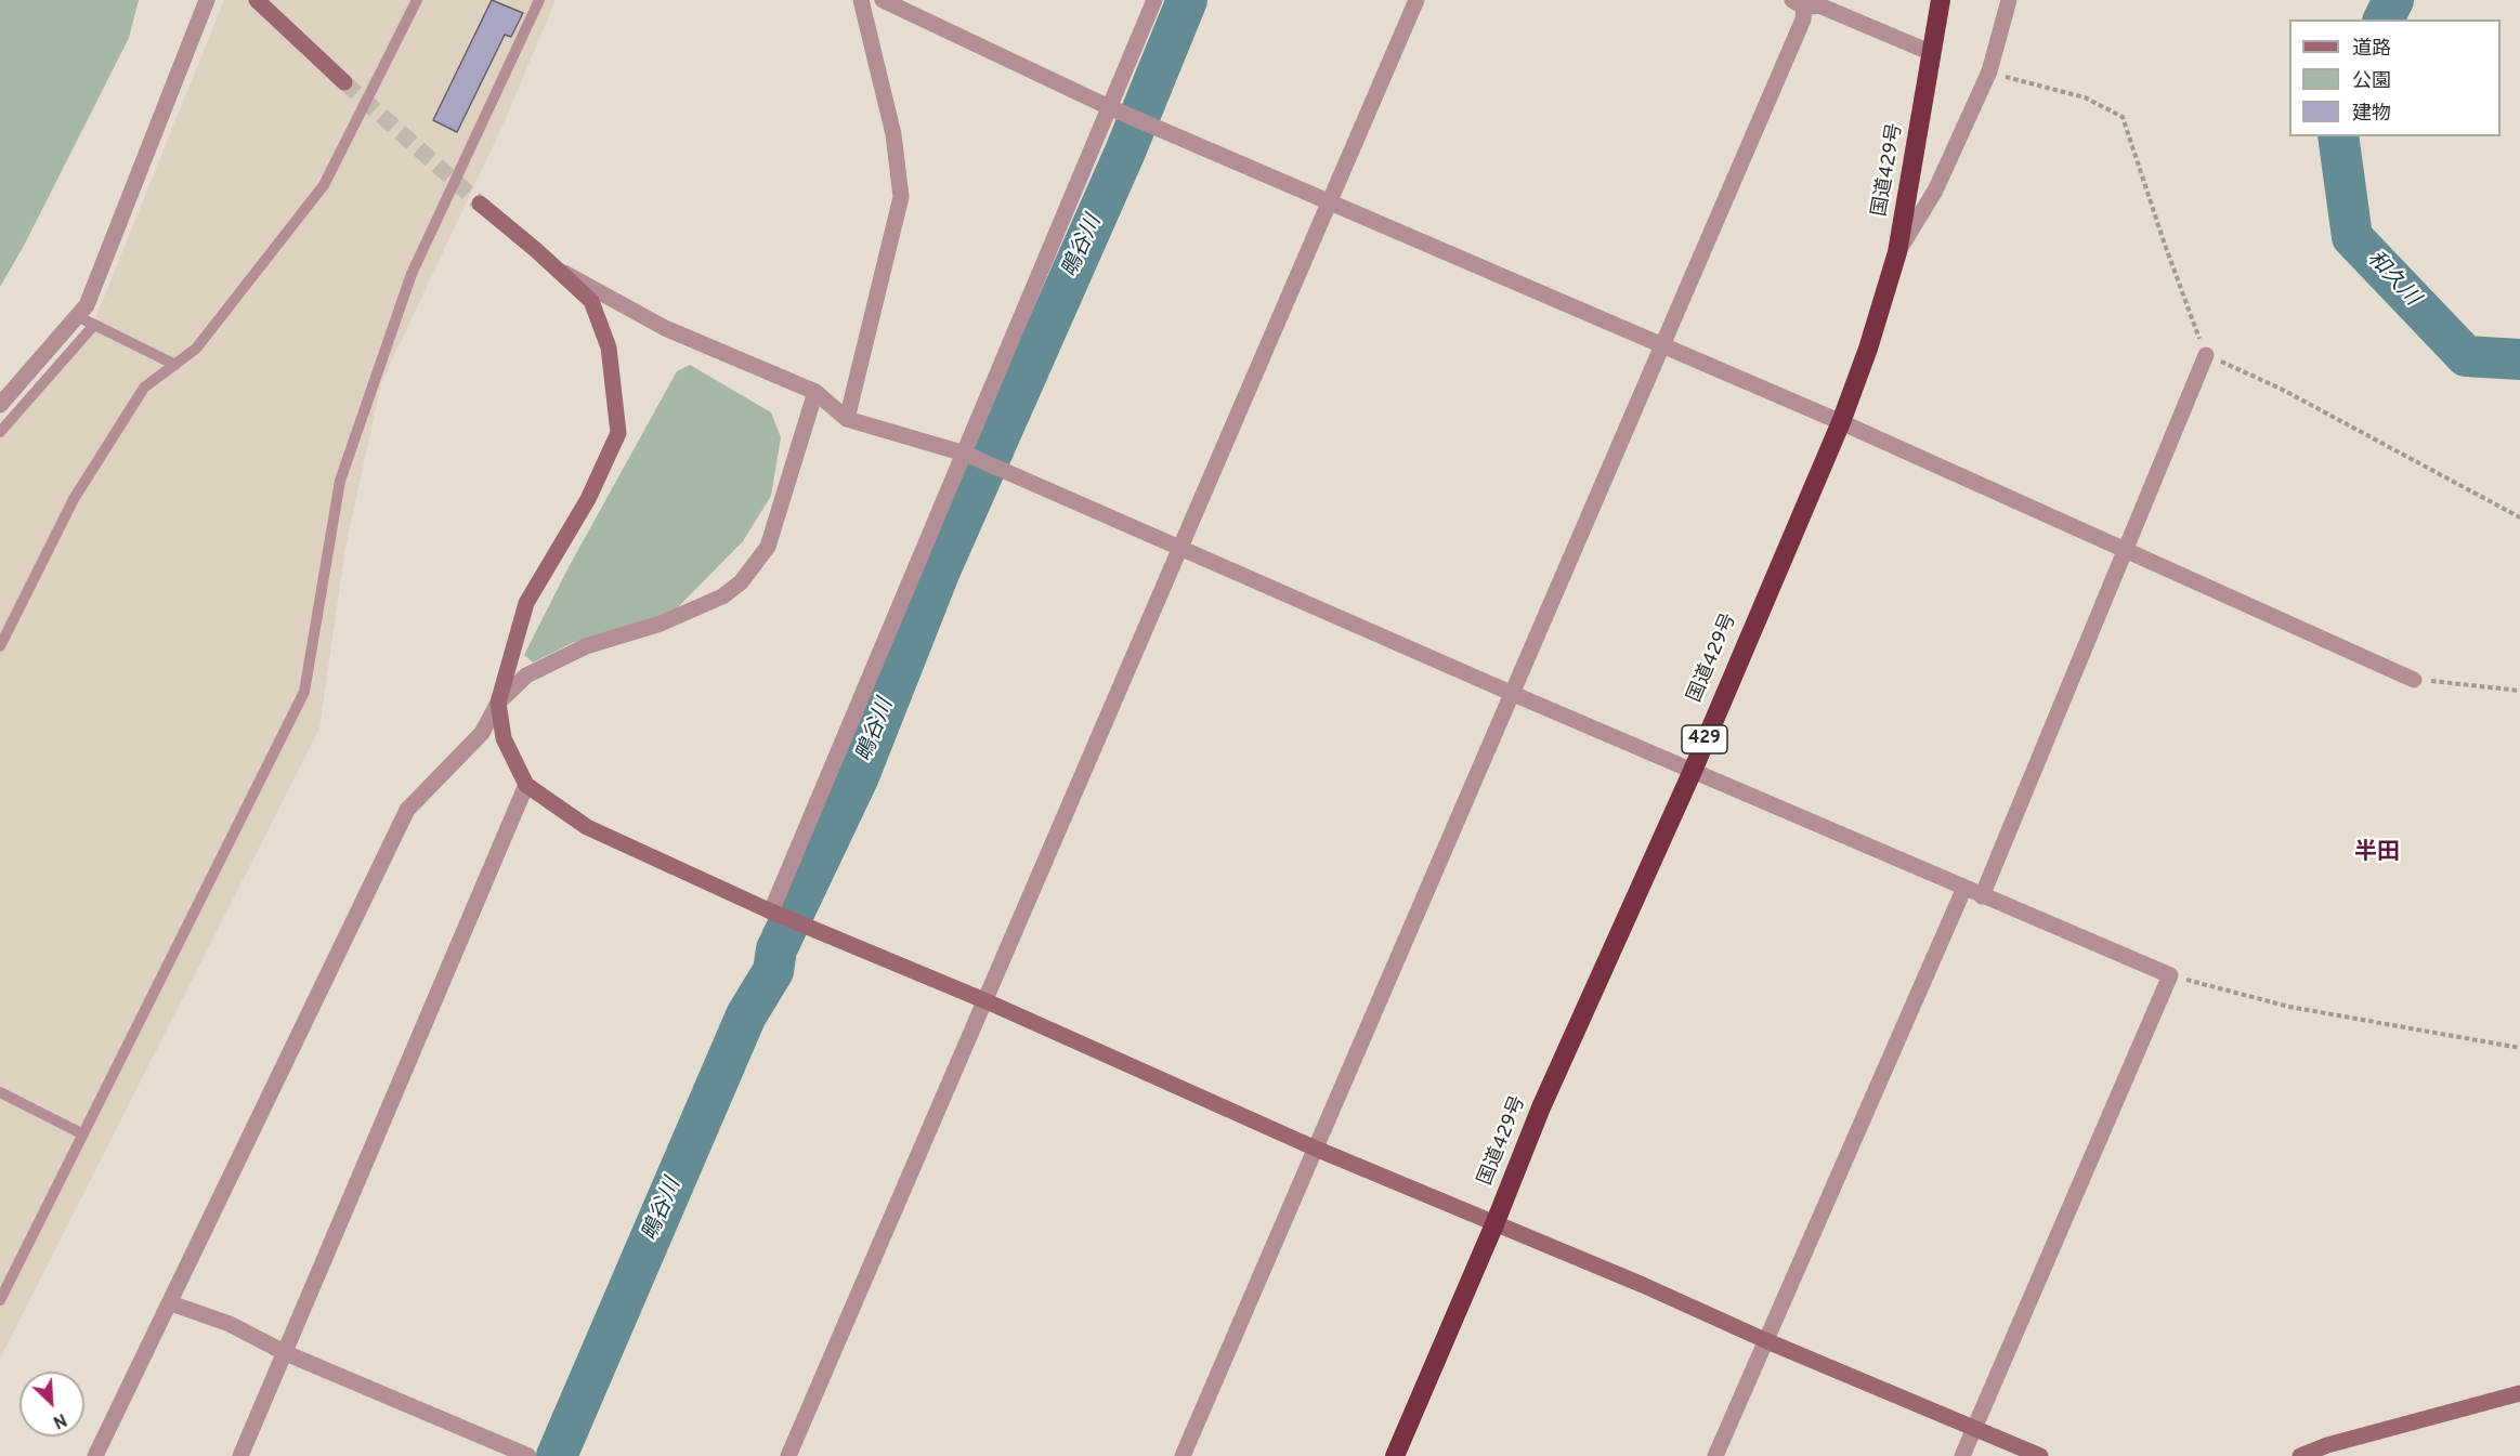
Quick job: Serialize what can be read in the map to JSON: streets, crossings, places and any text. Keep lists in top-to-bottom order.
{
  "streets": {
    "highway": ["国道429号", "429"]
  },
  "districts": ["半田"],
  "water": ["鴫谷川", "和久川"],
  "legend": ["道路", "公園", "建物"],
  "north": "bottom right"
}
